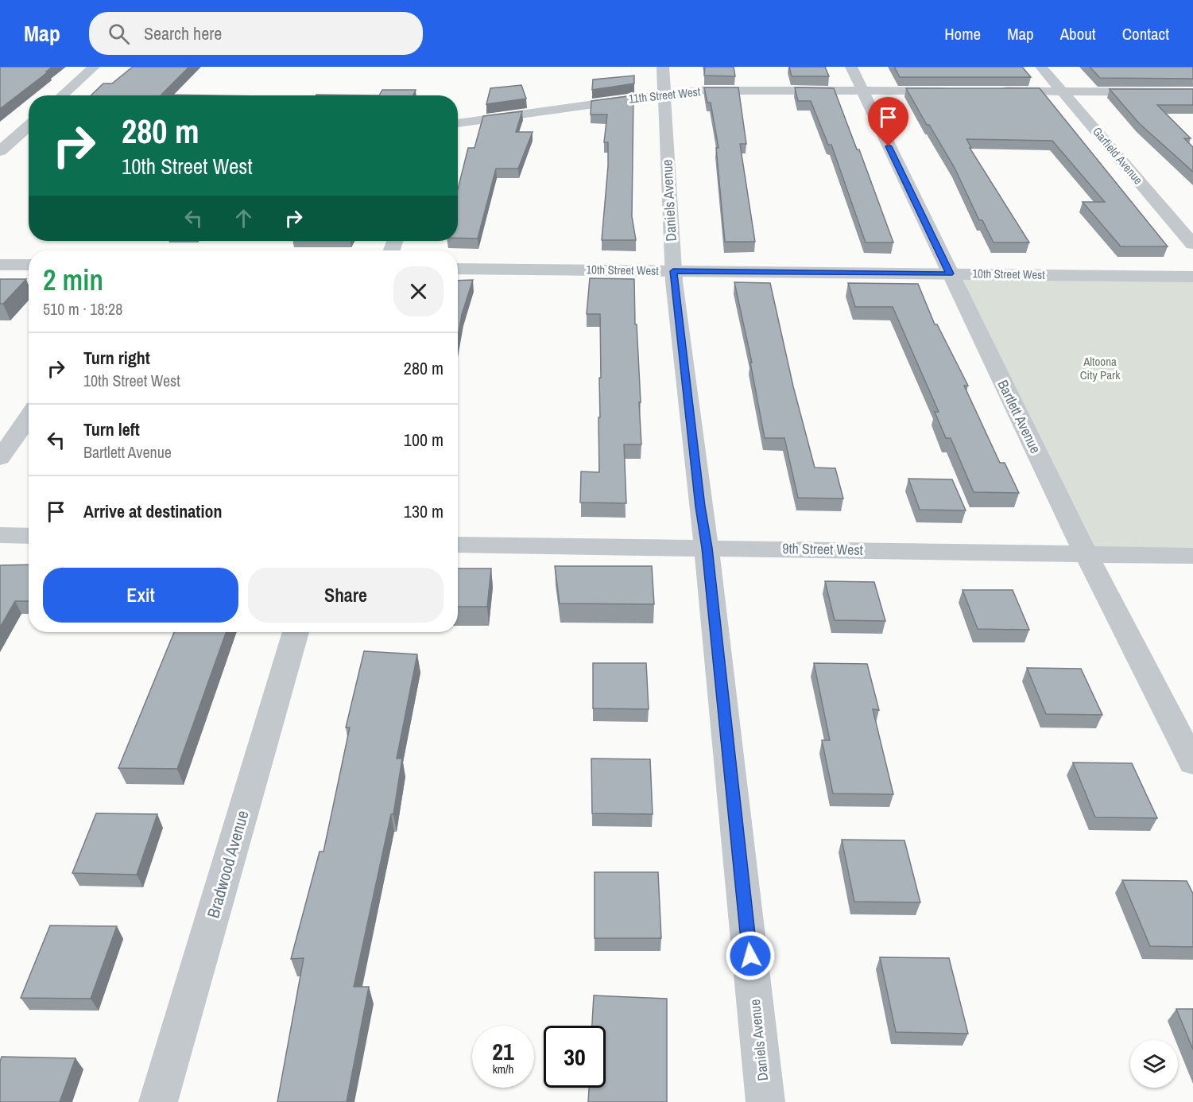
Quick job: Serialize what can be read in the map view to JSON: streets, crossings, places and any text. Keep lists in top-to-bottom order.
{
  "streets": {
    "street": [
      "11th Street West",
      "Garfield Avenue",
      "Daniels Avenue",
      "10th Street West",
      "Bartlett Avenue",
      "9th Street West",
      "Bradwood Avenue"
    ]
  },
  "crossings": [
    ["11th Street West", "Daniels Avenue"],
    ["11th Street West", "Bartlett Avenue"],
    ["Daniels Avenue", "10th Street West"],
    ["Daniels Avenue", "9th Street West"],
    ["10th Street West", "Bartlett Avenue"],
    ["Bartlett Avenue", "9th Street West"]
  ],
  "parks": ["Altoona City Park"],
  "page": {
    "header": "Map",
    "search": "Search here",
    "nav": [
      "Home",
      "Map",
      "About",
      "Contact"
    ],
    "turn": ["280 m", "10th Street West"],
    "heading": ["2 min", "510 m · 18:28"],
    "list": [
      {
        "name": "Turn right",
        "note": "10th Street West",
        "value": "280 m"
      },
      {
        "name": "Turn left",
        "note": "Bartlett Avenue",
        "value": "100 m"
      },
      {
        "name": "Arrive at destination",
        "value": "130 m"
      }
    ],
    "buttons": ["Exit", "Share"],
    "speed": "21 km/h",
    "limit": "30"
  }
}
